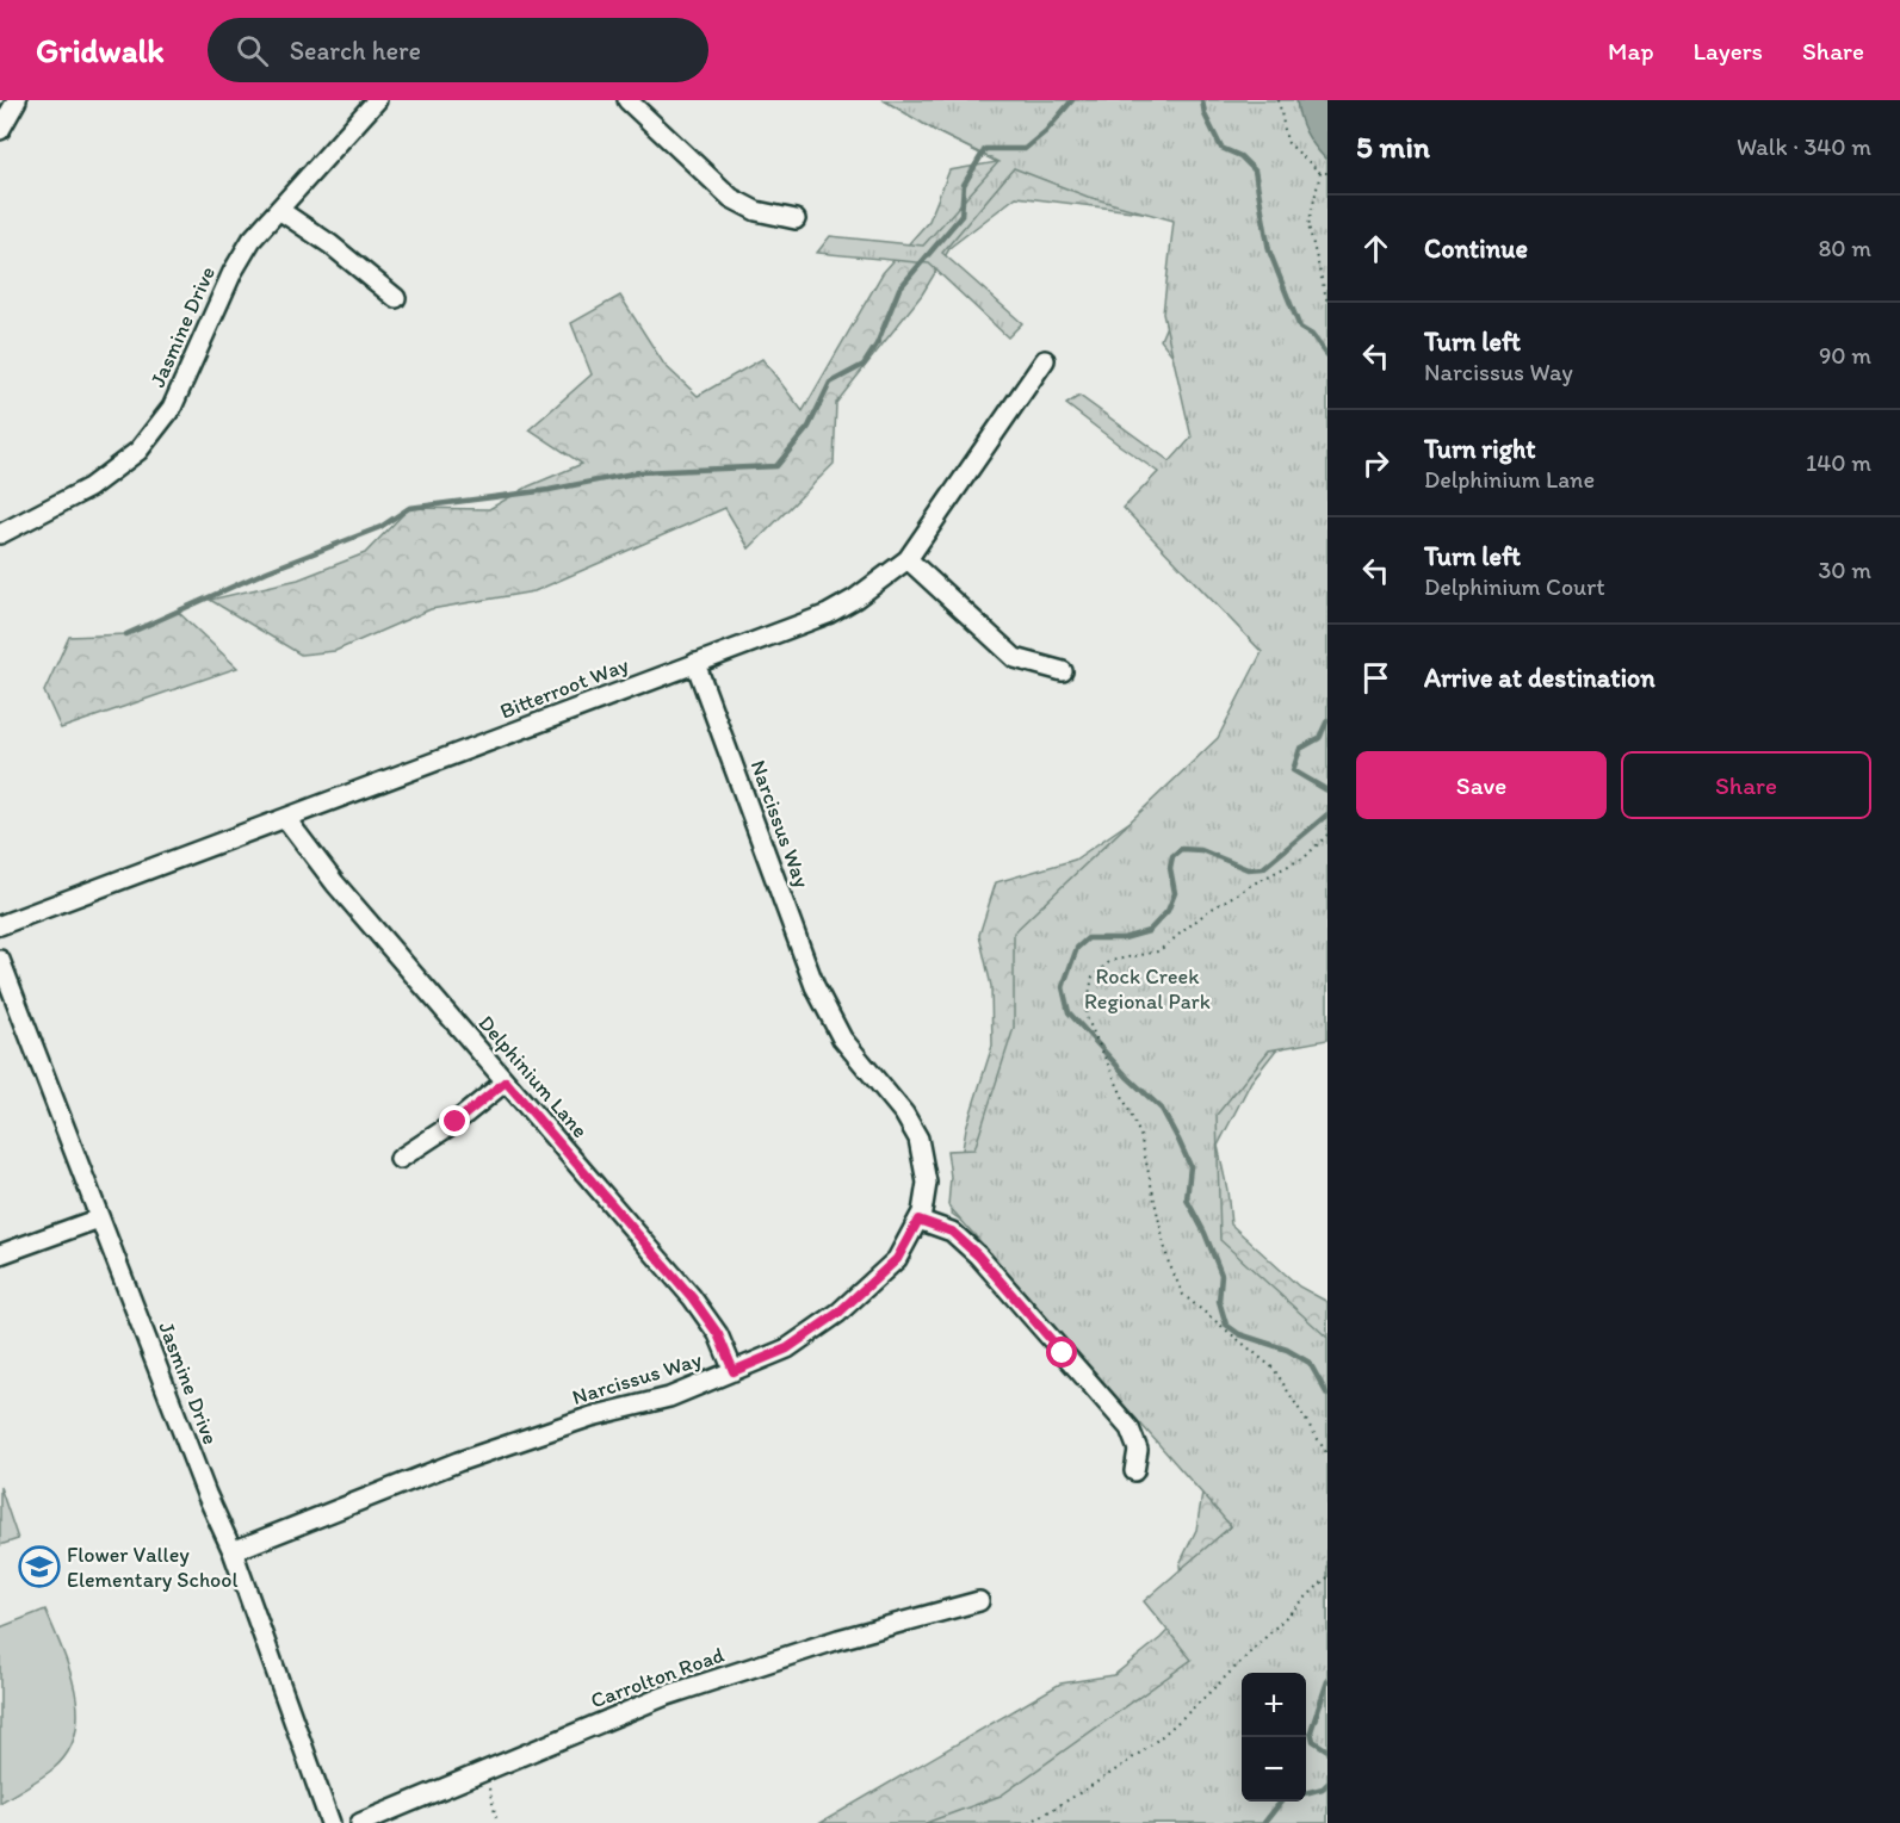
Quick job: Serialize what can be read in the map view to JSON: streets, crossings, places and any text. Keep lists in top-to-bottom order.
{
  "streets": {
    "street": [
      "Jasmine Drive",
      "Bitterroot Way",
      "Narcissus Way",
      "Delphinium Lane",
      "Carrolton Road"
    ]
  },
  "crossings": [
    ["Jasmine Drive", "Narcissus Way"],
    ["Bitterroot Way", "Narcissus Way"],
    ["Bitterroot Way", "Delphinium Lane"],
    ["Narcissus Way", "Delphinium Lane"]
  ],
  "parks": ["Rock Creek Regional Park"],
  "places": {
    "school or university": ["Flower Valley Elementary School"]
  },
  "page": {
    "header": "Gridwalk",
    "search": "Search here",
    "nav": ["Map", "Layers", "Share"],
    "heading": ["5 min", "Walk · 340 m"],
    "list": [
      ["Continue", "80 m"],
      ["Turn left", "Narcissus Way", "90 m"],
      ["Turn right", "Delphinium Lane", "140 m"],
      ["Turn left", "Delphinium Court", "30 m"],
      "Arrive at destination"
    ],
    "buttons": ["Save", "Share"],
    "map_buttons": ["+", "−"]
  }
}
